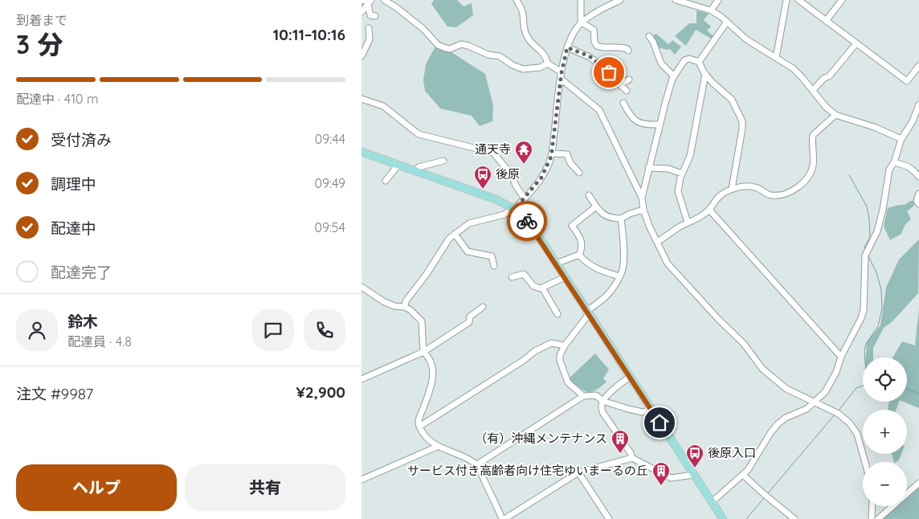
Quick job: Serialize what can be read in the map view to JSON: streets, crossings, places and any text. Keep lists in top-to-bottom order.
{
  "places": {
    "temple": ["通天寺"],
    "bus stop": ["後原", "後原入口"],
    "building": ["（有）沖縄メンテナンス", "サービス付き高齢者向け住宅ゆいまーるの丘"]
  },
  "page": {
    "heading": ["3 分", "到着まで", "10:11–10:16"],
    "panel": [
      "鈴木",
      "配達員 · 4.8",
      "注文 #9987",
      "¥2,900"
    ],
    "bar": "配達中 · 410 m",
    "list": [
      ["受付済み", "09:44"],
      ["調理中", "09:49"],
      ["配達中", "09:54"],
      "配達完了"
    ],
    "map_buttons": ["+", "−"],
    "buttons": ["ヘルプ", "共有"]
  }
}
